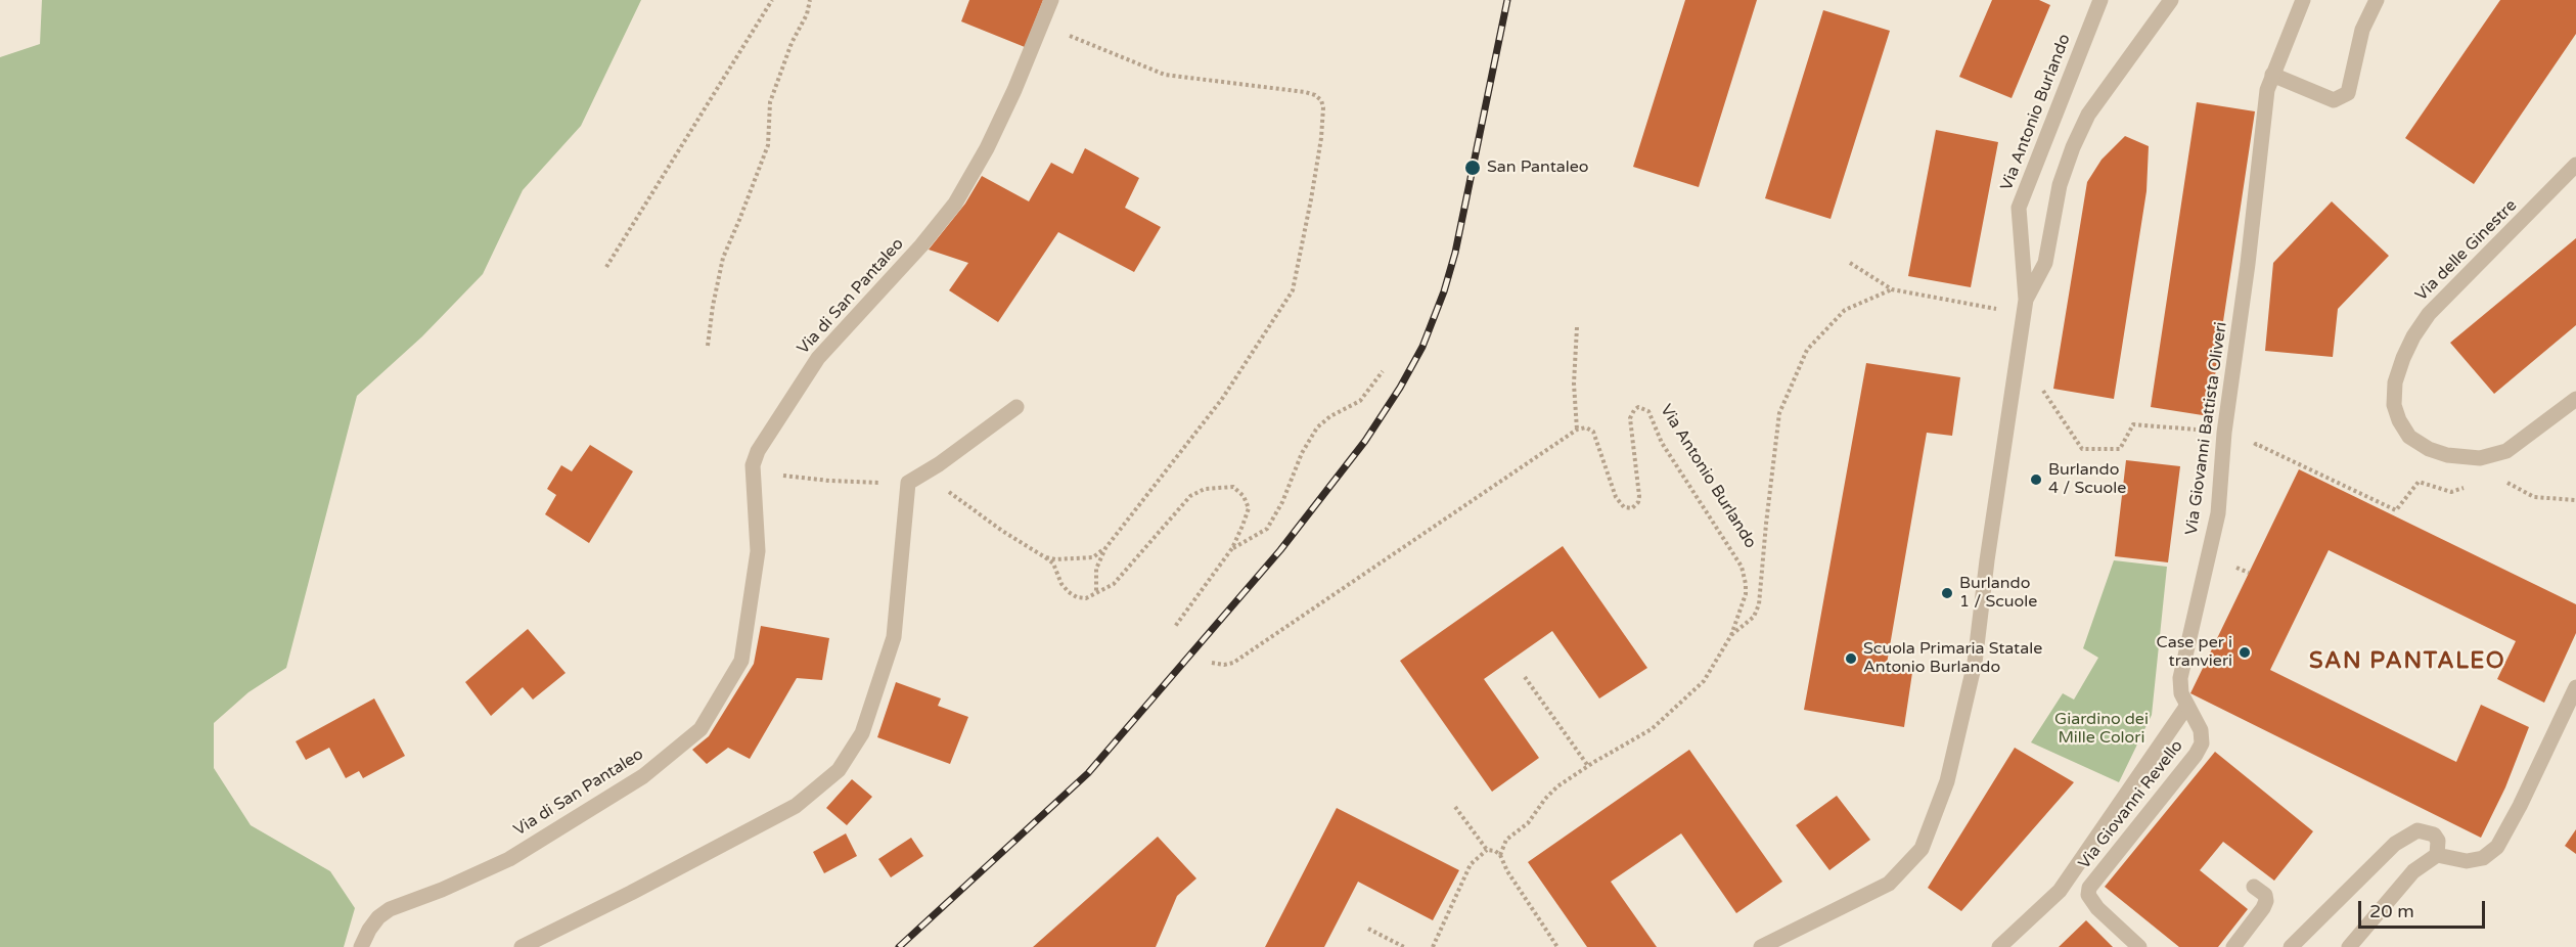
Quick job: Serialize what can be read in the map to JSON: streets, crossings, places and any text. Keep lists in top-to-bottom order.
{
  "streets": {
    "street": [
      "Via Antonio Burlando",
      "Via delle Ginestre",
      "Via di San Pantaleo",
      "Via Giovanni Battista Oliveri",
      "Via Giovanni Revello"
    ]
  },
  "crossings": [
    ["Via Giovanni Battista Oliveri", "Via Giovanni Revello"]
  ],
  "districts": ["SAN PANTALEO"],
  "parks": ["Giardino dei Mille Colori"],
  "places": [
    "San Pantaleo",
    "Burlando 4 / Scuole",
    "Burlando 1 / Scuole",
    "Case per i tranvieri",
    "Scuola Primaria Statale Antonio Burlando"
  ],
  "scale_bar": "20 m"
}
